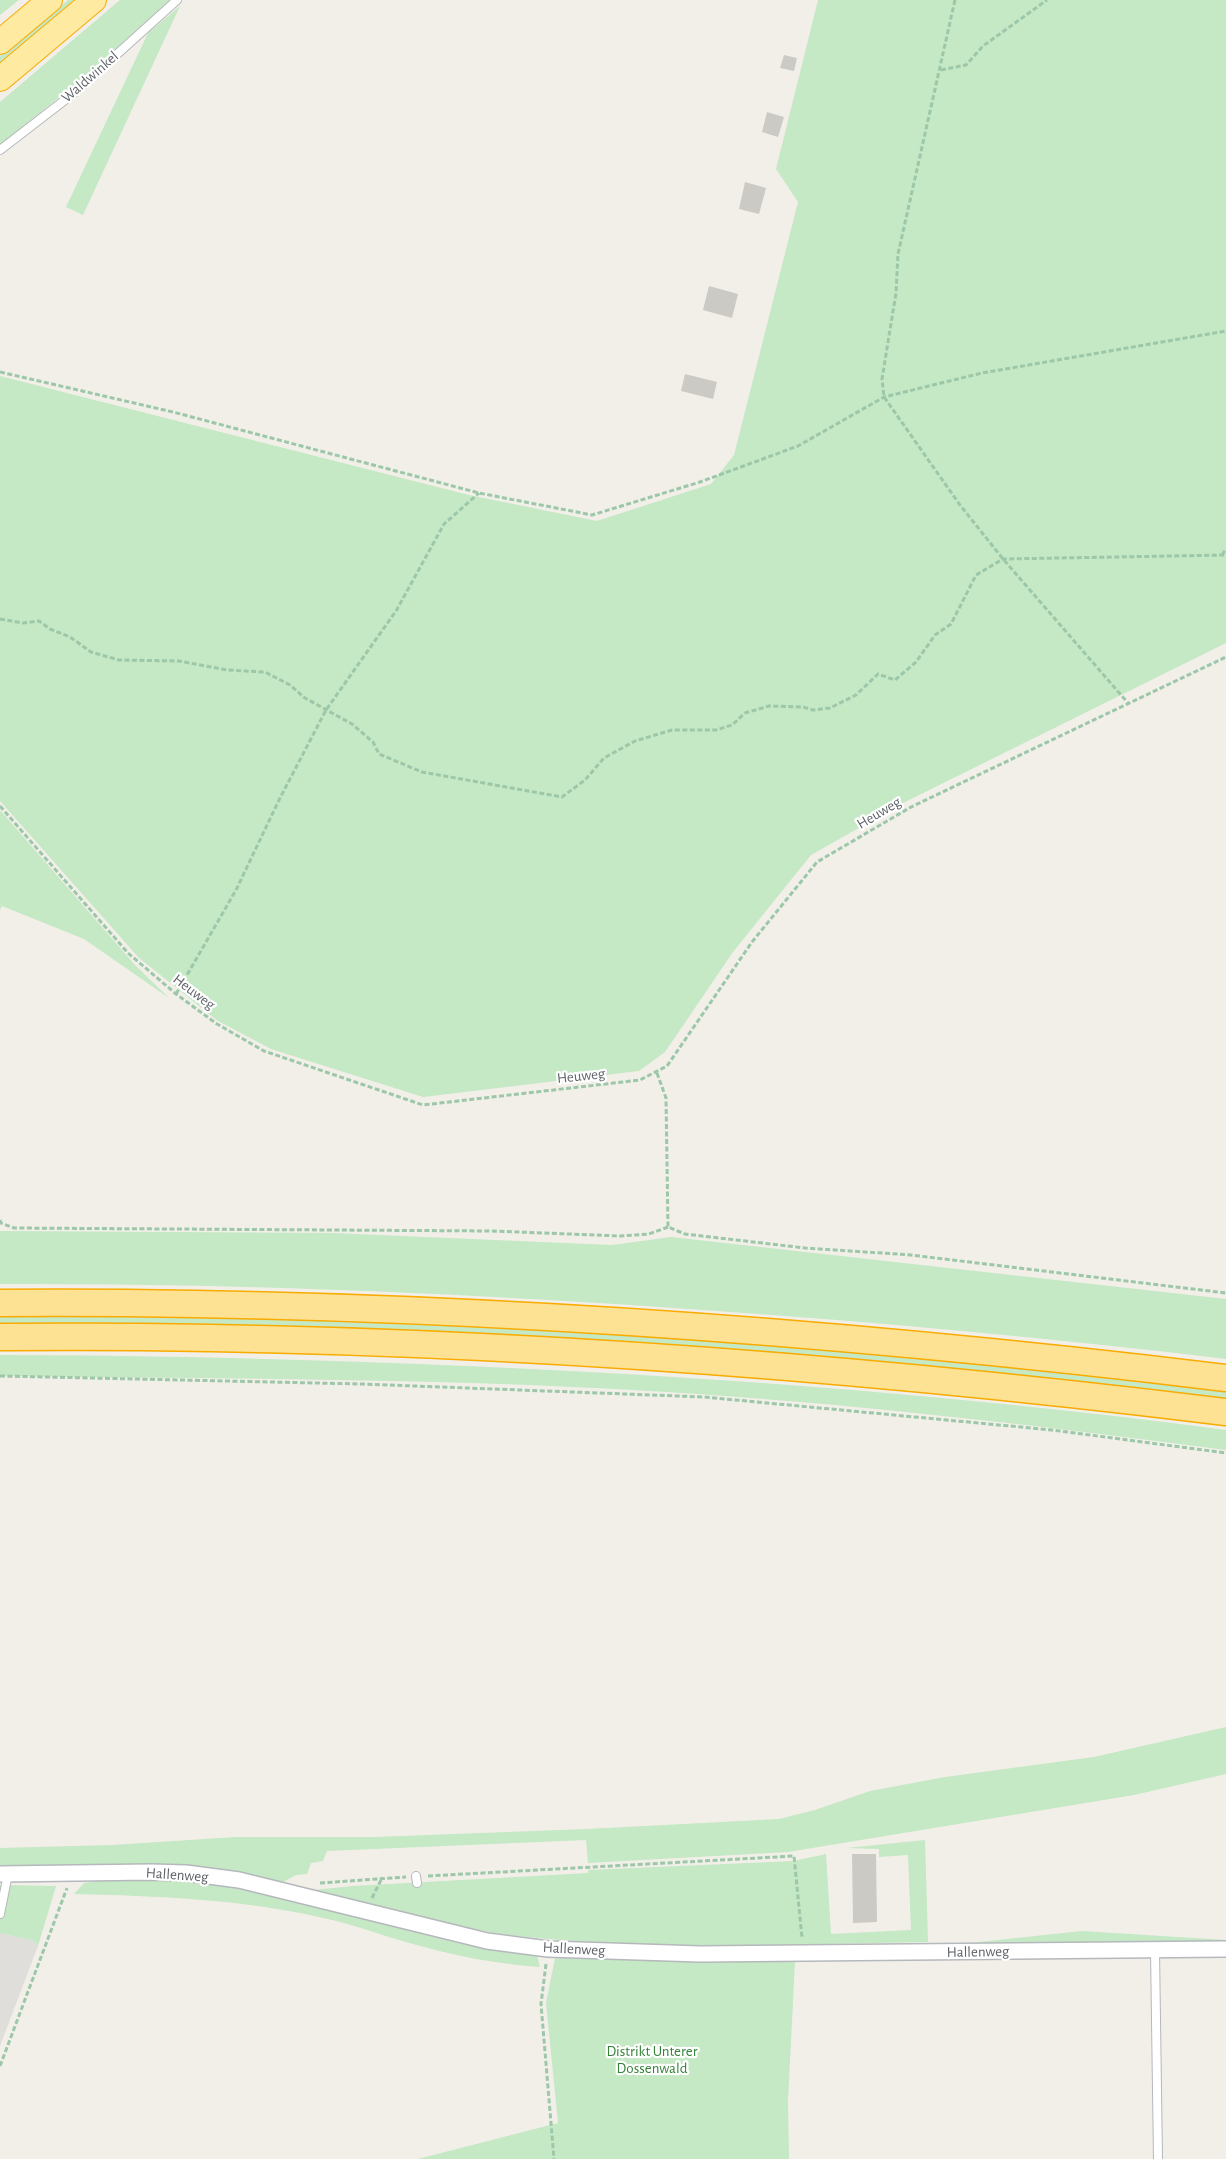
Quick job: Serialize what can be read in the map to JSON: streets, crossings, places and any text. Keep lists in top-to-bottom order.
{
  "streets": {
    "street": ["Hallenweg"],
    "lane": ["Waldwinkel"],
    "path": ["Heuweg"]
  },
  "parks": ["Distrikt Unterer Dossenwald"]
}
